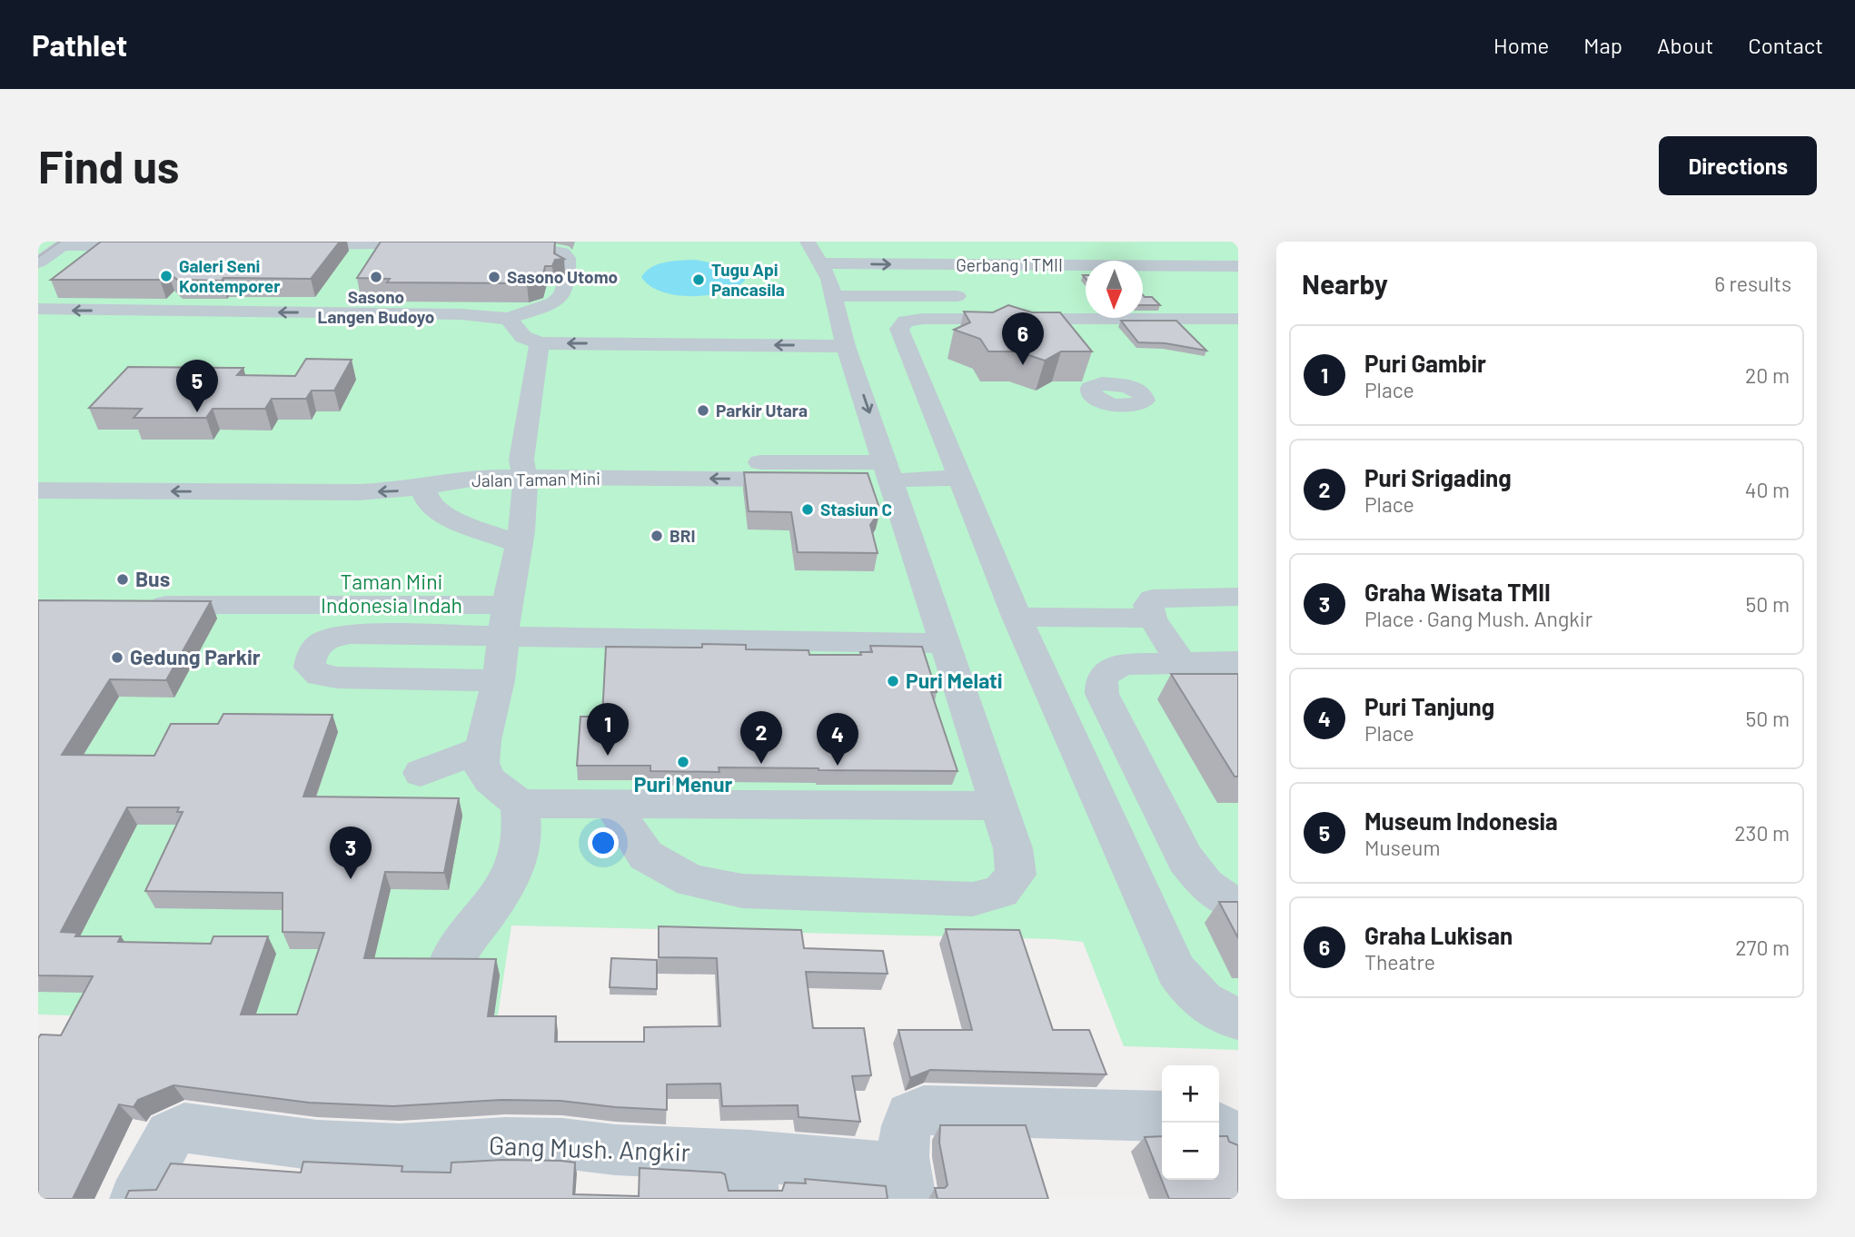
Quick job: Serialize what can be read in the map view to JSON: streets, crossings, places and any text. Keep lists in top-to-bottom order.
{
  "streets": {
    "street": ["Gerbang 1 TMII", "Jalan Taman Mini", "Gang Mush. Angkir"]
  },
  "parks": ["Taman Mini Indonesia Indah"],
  "places": [
    "Galeri Seni Kontemporer",
    "Sasono Langen Budoyo",
    "Sasono Utomo",
    "Tugu Api Pancasila",
    "Parkir Utara",
    "Stasiun C",
    "BRI",
    "Bus",
    "Gedung Parkir",
    "Puri Melati",
    "Puri Menur"
  ],
  "north": "bottom",
  "page": {
    "header": "Pathlet",
    "nav": [
      "Home",
      "Map",
      "About",
      "Contact"
    ],
    "buttons": "Directions",
    "title": "Find us",
    "heading": ["Nearby", "6 results"],
    "pins": [
      "6",
      "5",
      "1",
      "2",
      "4",
      "3"
    ],
    "list": [
      {
        "mark": "1",
        "name": "Puri Gambir",
        "note": "Place",
        "value": "20 m"
      },
      {
        "mark": "2",
        "name": "Puri Srigading",
        "note": "Place",
        "value": "40 m"
      },
      {
        "mark": "3",
        "name": "Graha Wisata TMII",
        "note": "Place · Gang Mush. Angkir",
        "value": "50 m"
      },
      {
        "mark": "4",
        "name": "Puri Tanjung",
        "note": "Place",
        "value": "50 m"
      },
      {
        "mark": "5",
        "name": "Museum Indonesia",
        "note": "Museum",
        "value": "230 m"
      },
      {
        "mark": "6",
        "name": "Graha Lukisan",
        "note": "Theatre",
        "value": "270 m"
      }
    ],
    "map_buttons": ["+", "−"]
  }
}
